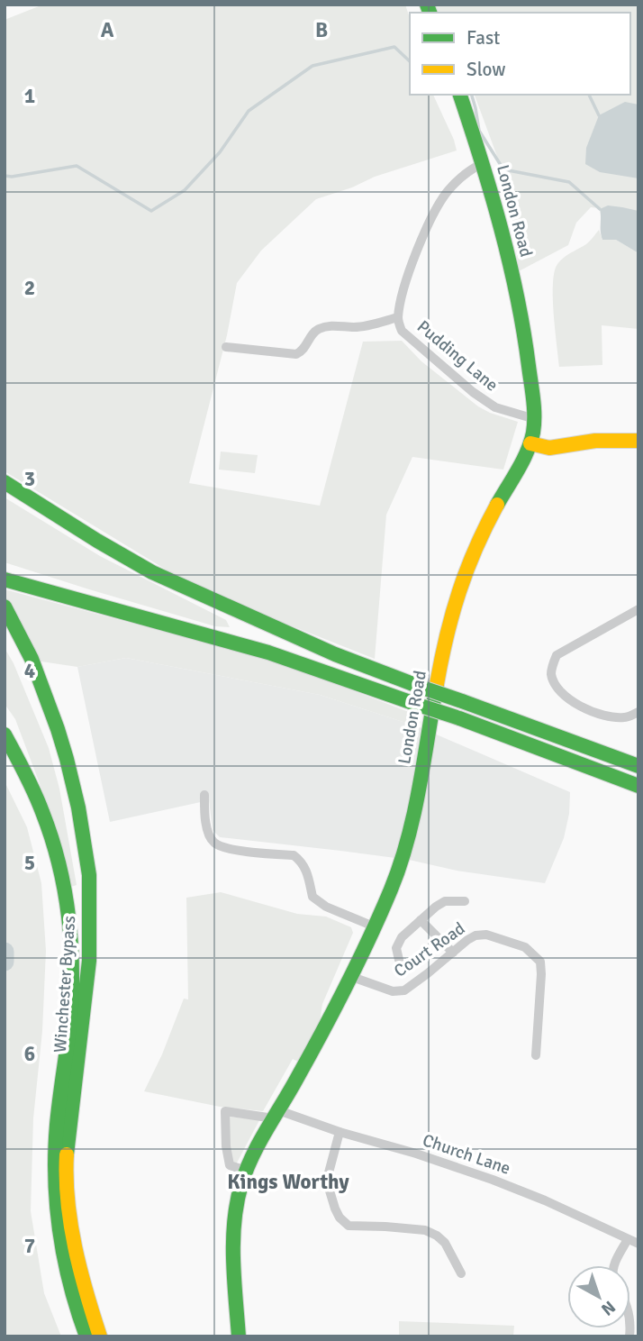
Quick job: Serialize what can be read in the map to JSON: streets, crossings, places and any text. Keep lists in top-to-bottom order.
{
  "streets": {
    "main road": ["London Road", "Winchester Bypass"],
    "street": ["Pudding Lane", "Court Road", "Church Lane"]
  },
  "crossings": [
    ["London Road", "Pudding Lane"],
    ["London Road", "Court Road"],
    ["London Road", "Church Lane"]
  ],
  "districts": ["Kings Worthy"],
  "legend": ["Fast", "Slow"],
  "north": "bottom right",
  "grid": {
    "columns": ["A", "B"],
    "rows": [
      "1",
      "2",
      "3",
      "4",
      "5",
      "6",
      "7"
    ]
  }
}
